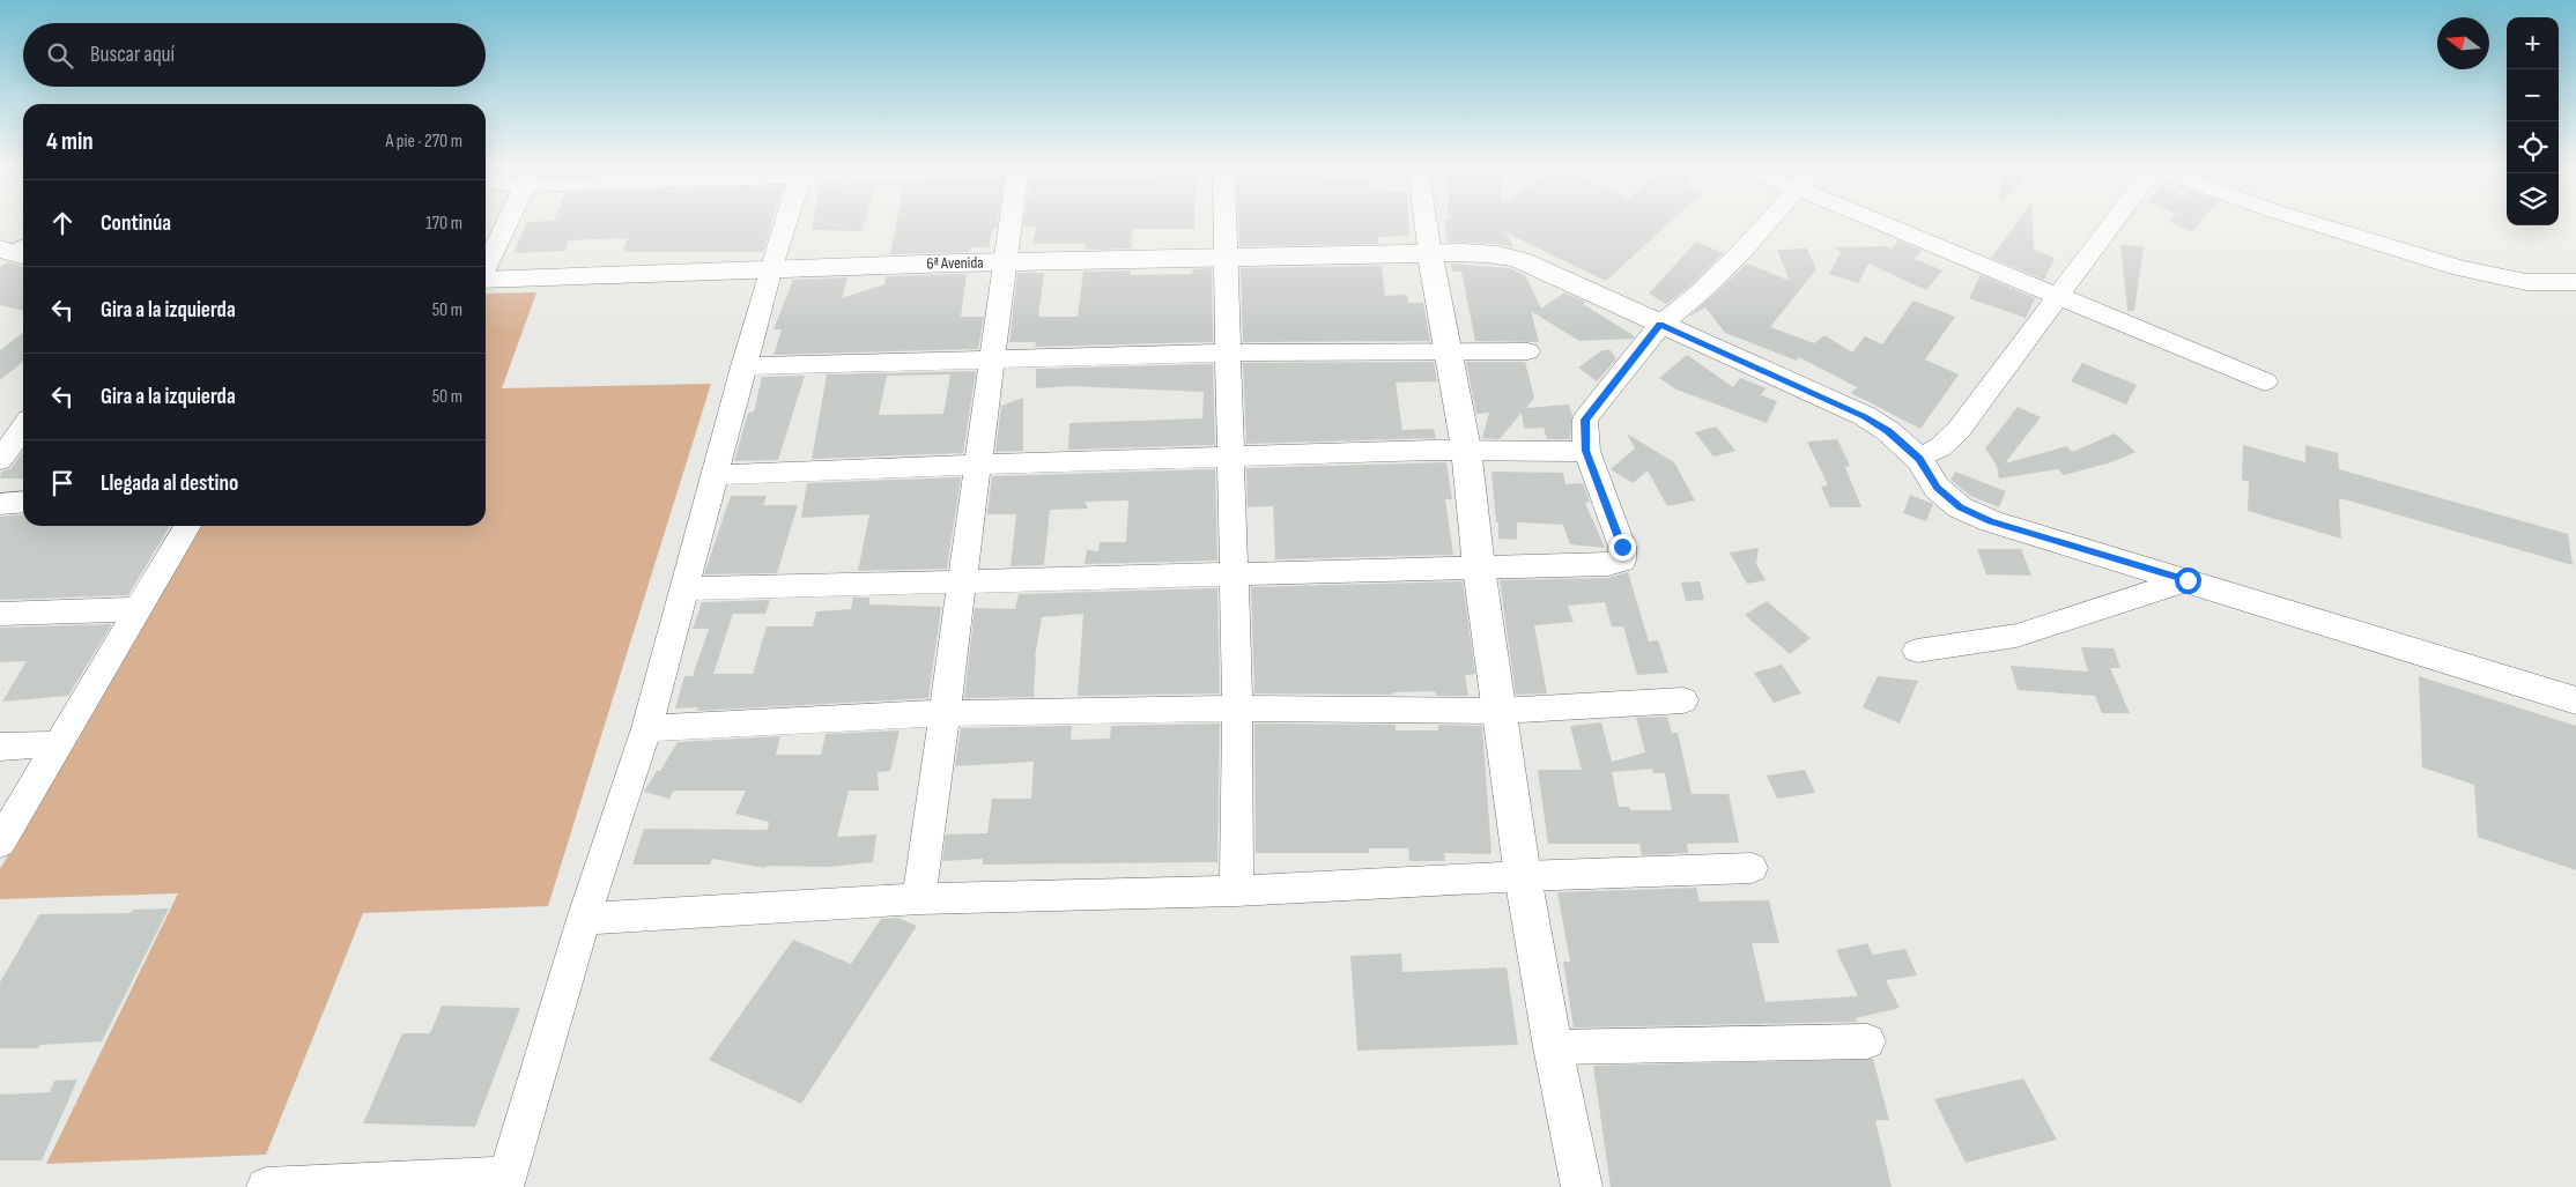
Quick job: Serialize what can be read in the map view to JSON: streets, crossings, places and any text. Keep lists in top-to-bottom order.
{
  "streets": {
    "street": ["6ª Avenida"]
  },
  "north": "left",
  "page": {
    "map_buttons": ["+", "−"],
    "search": "Buscar aquí",
    "heading": ["4 min", "A pie · 270 m"],
    "list": [
      ["Continúa", "170 m"],
      ["Gira a la izquierda", "50 m"],
      ["Gira a la izquierda", "50 m"],
      "Llegada al destino"
    ]
  }
}
